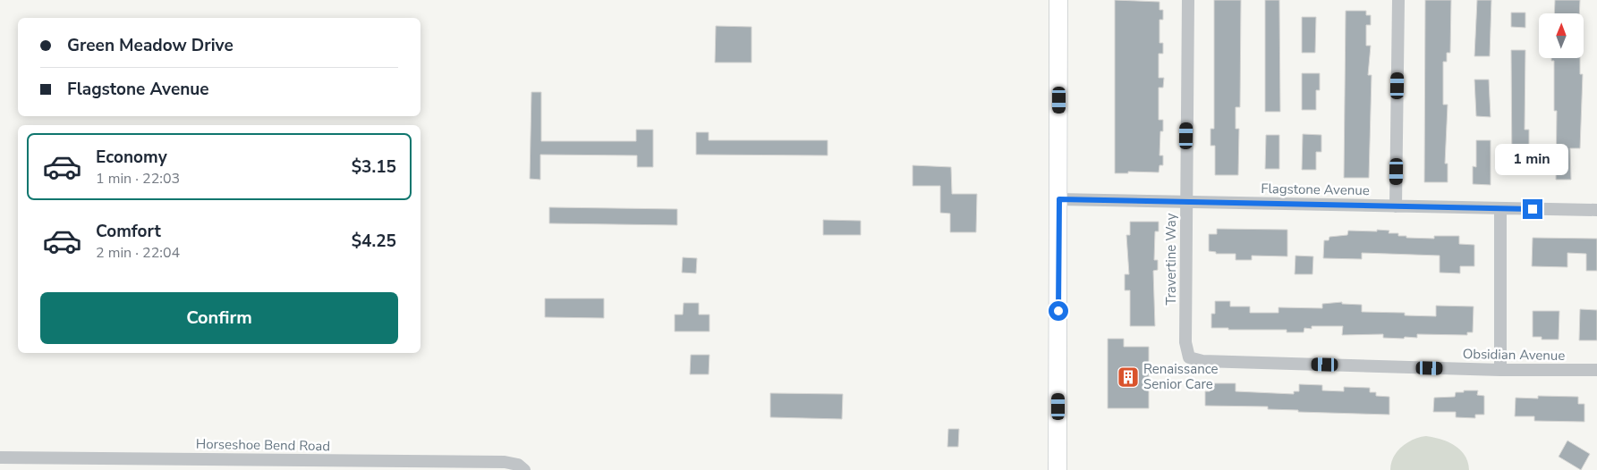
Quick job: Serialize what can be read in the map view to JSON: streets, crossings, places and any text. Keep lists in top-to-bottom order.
{
  "streets": {
    "street": [
      "Flagstone Avenue",
      "Travertine Way",
      "Obsidian Avenue",
      "Horseshoe Bend Road"
    ]
  },
  "crossings": [
    ["Flagstone Avenue", "Travertine Way"],
    ["Travertine Way", "Obsidian Avenue"]
  ],
  "places": {
    "building": ["Renaissance Senior Care"]
  },
  "north": "top",
  "page": {
    "banner": ["Green Meadow Drive", "Flagstone Avenue"],
    "list": [
      {
        "name": "Economy",
        "note": "1 min · 22:03",
        "value": "$3.15"
      },
      {
        "name": "Comfort",
        "note": "2 min · 22:04",
        "value": "$4.25"
      }
    ],
    "bubble": "1 min",
    "buttons": "Confirm"
  }
}
